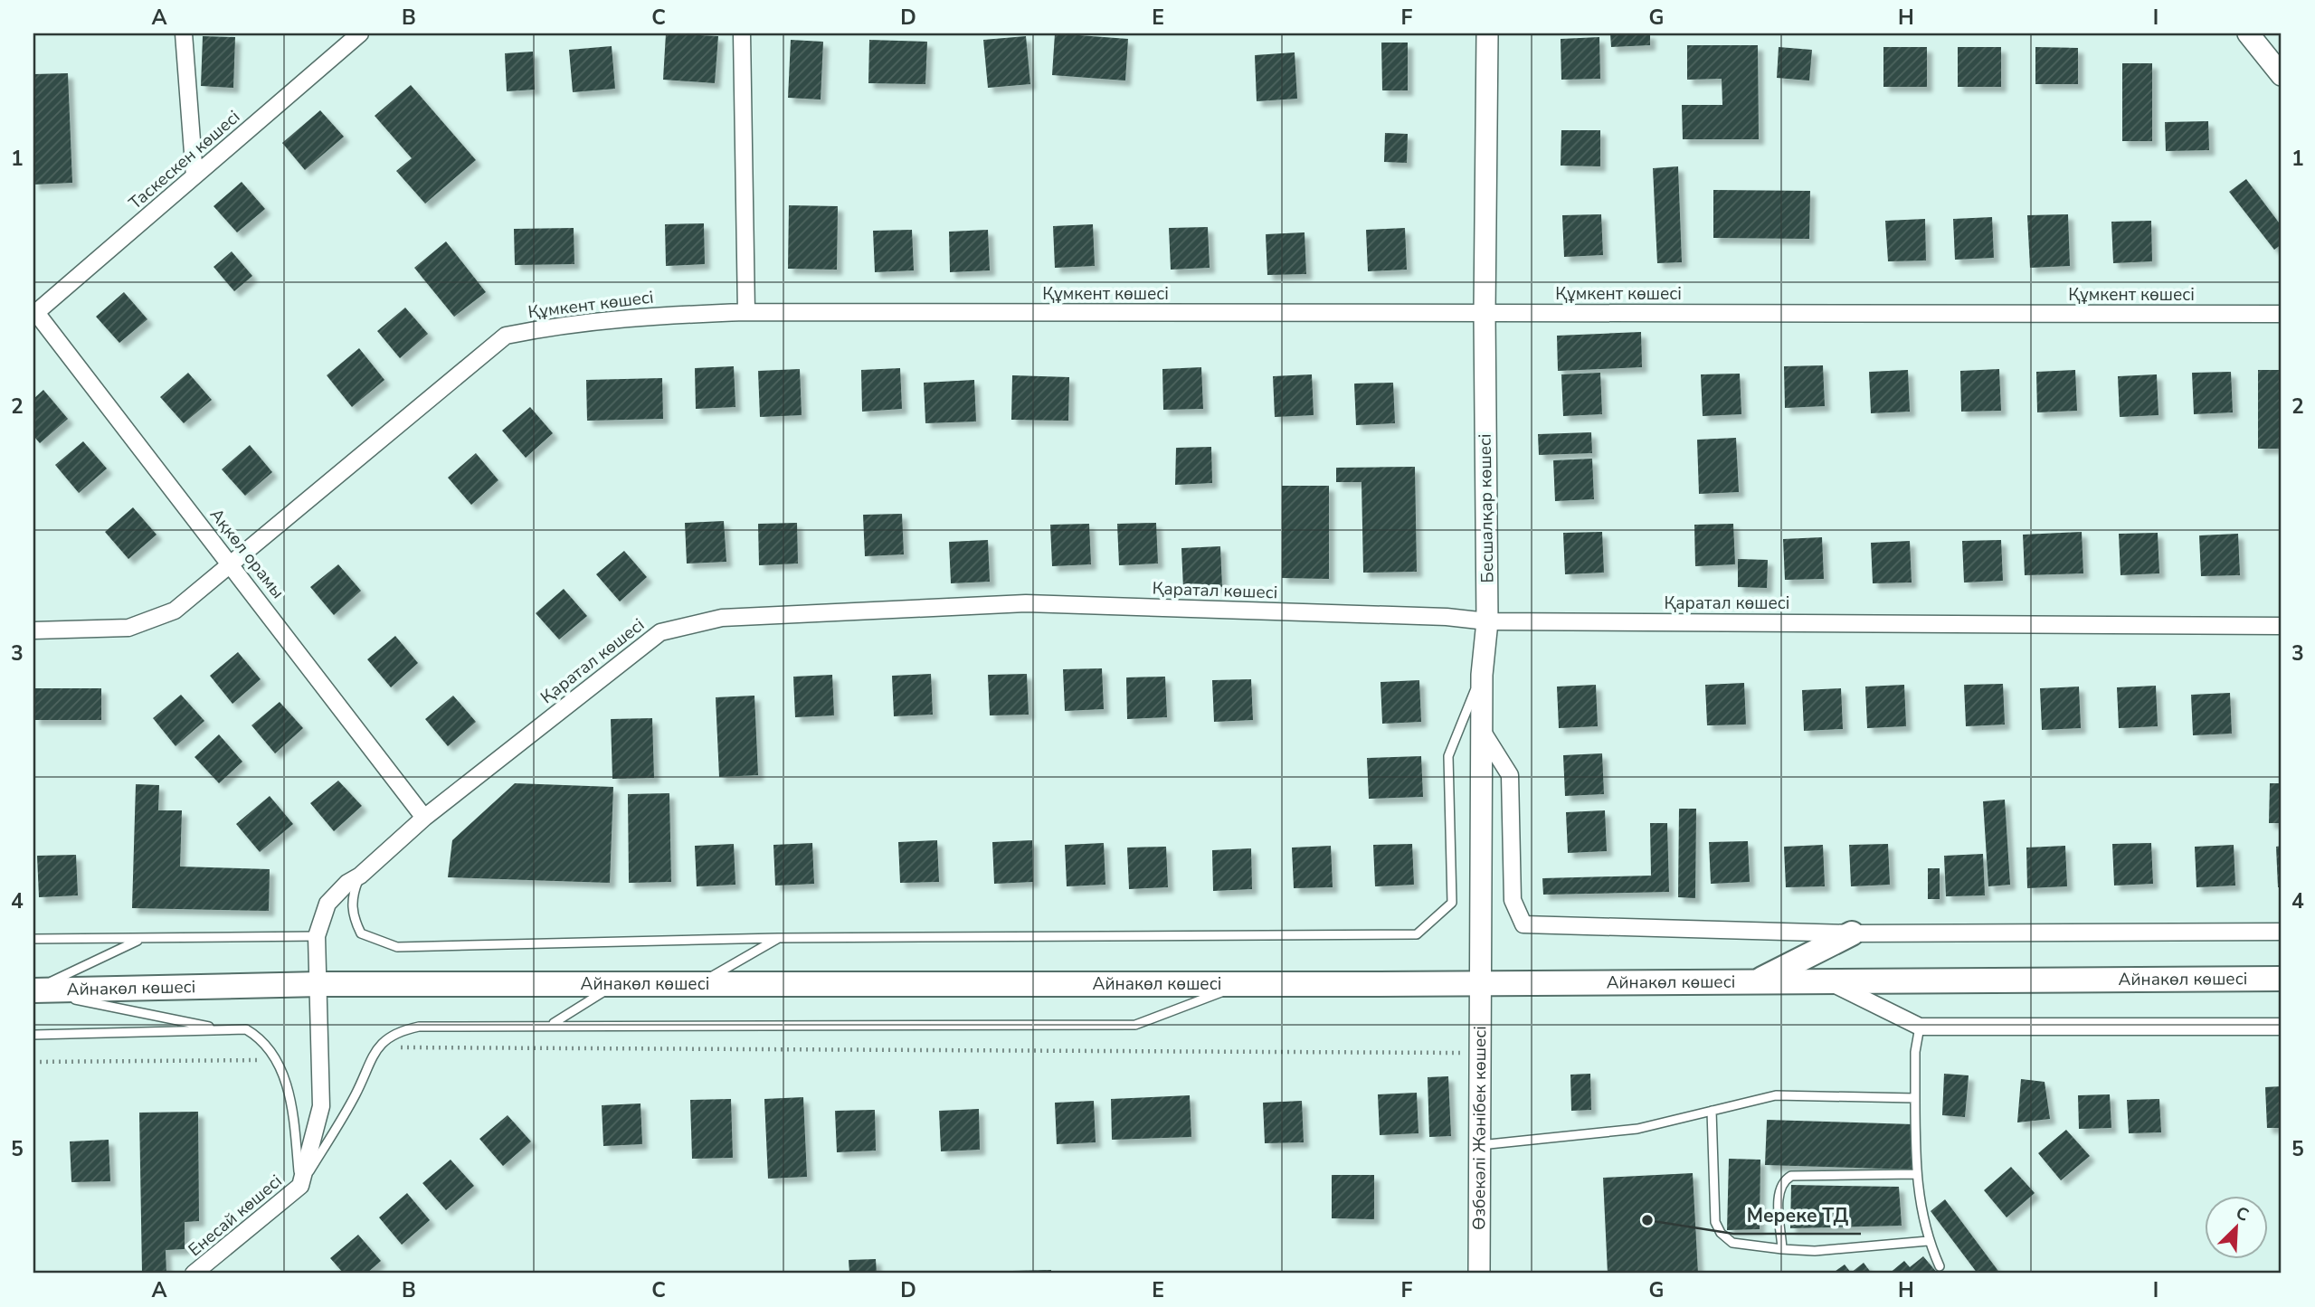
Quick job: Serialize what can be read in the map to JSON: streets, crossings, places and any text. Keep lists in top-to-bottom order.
{
  "streets": {
    "main road": ["Айнакөл көшесі"],
    "street": [
      "Таскескен көшесі",
      "Құмкент көшесі",
      "Бесшалқар көшесі",
      "Ақкөл орамы",
      "Қаратал көшесі",
      "Өзбекәлі Жәнібек көшесі",
      "Енесай көшесі"
    ]
  },
  "crossings": [
    ["Таскескен көшесі", "Ақкөл орамы"],
    ["Құмкент көшесі", "Бесшалқар көшесі"],
    ["Құмкент көшесі", "Ақкөл орамы"],
    ["Бесшалқар көшесі", "Қаратал көшесі"],
    ["Бесшалқар көшесі", "Айнакөл көшесі"],
    ["Бесшалқар көшесі", "Өзбекәлі Жәнібек көшесі"],
    ["Ақкөл орамы", "Қаратал көшесі"],
    ["Қаратал көшесі", "Айнакөл көшесі"],
    ["Қаратал көшесі", "Енесай көшесі"],
    ["Айнакөл көшесі", "Өзбекәлі Жәнібек көшесі"]
  ],
  "places": ["Мереке ТД"],
  "north": "top right",
  "grid": {
    "columns": [
      "A",
      "B",
      "C",
      "D",
      "E",
      "F",
      "G",
      "H",
      "I"
    ],
    "rows": [
      "1",
      "2",
      "3",
      "4",
      "5"
    ]
  }
}
